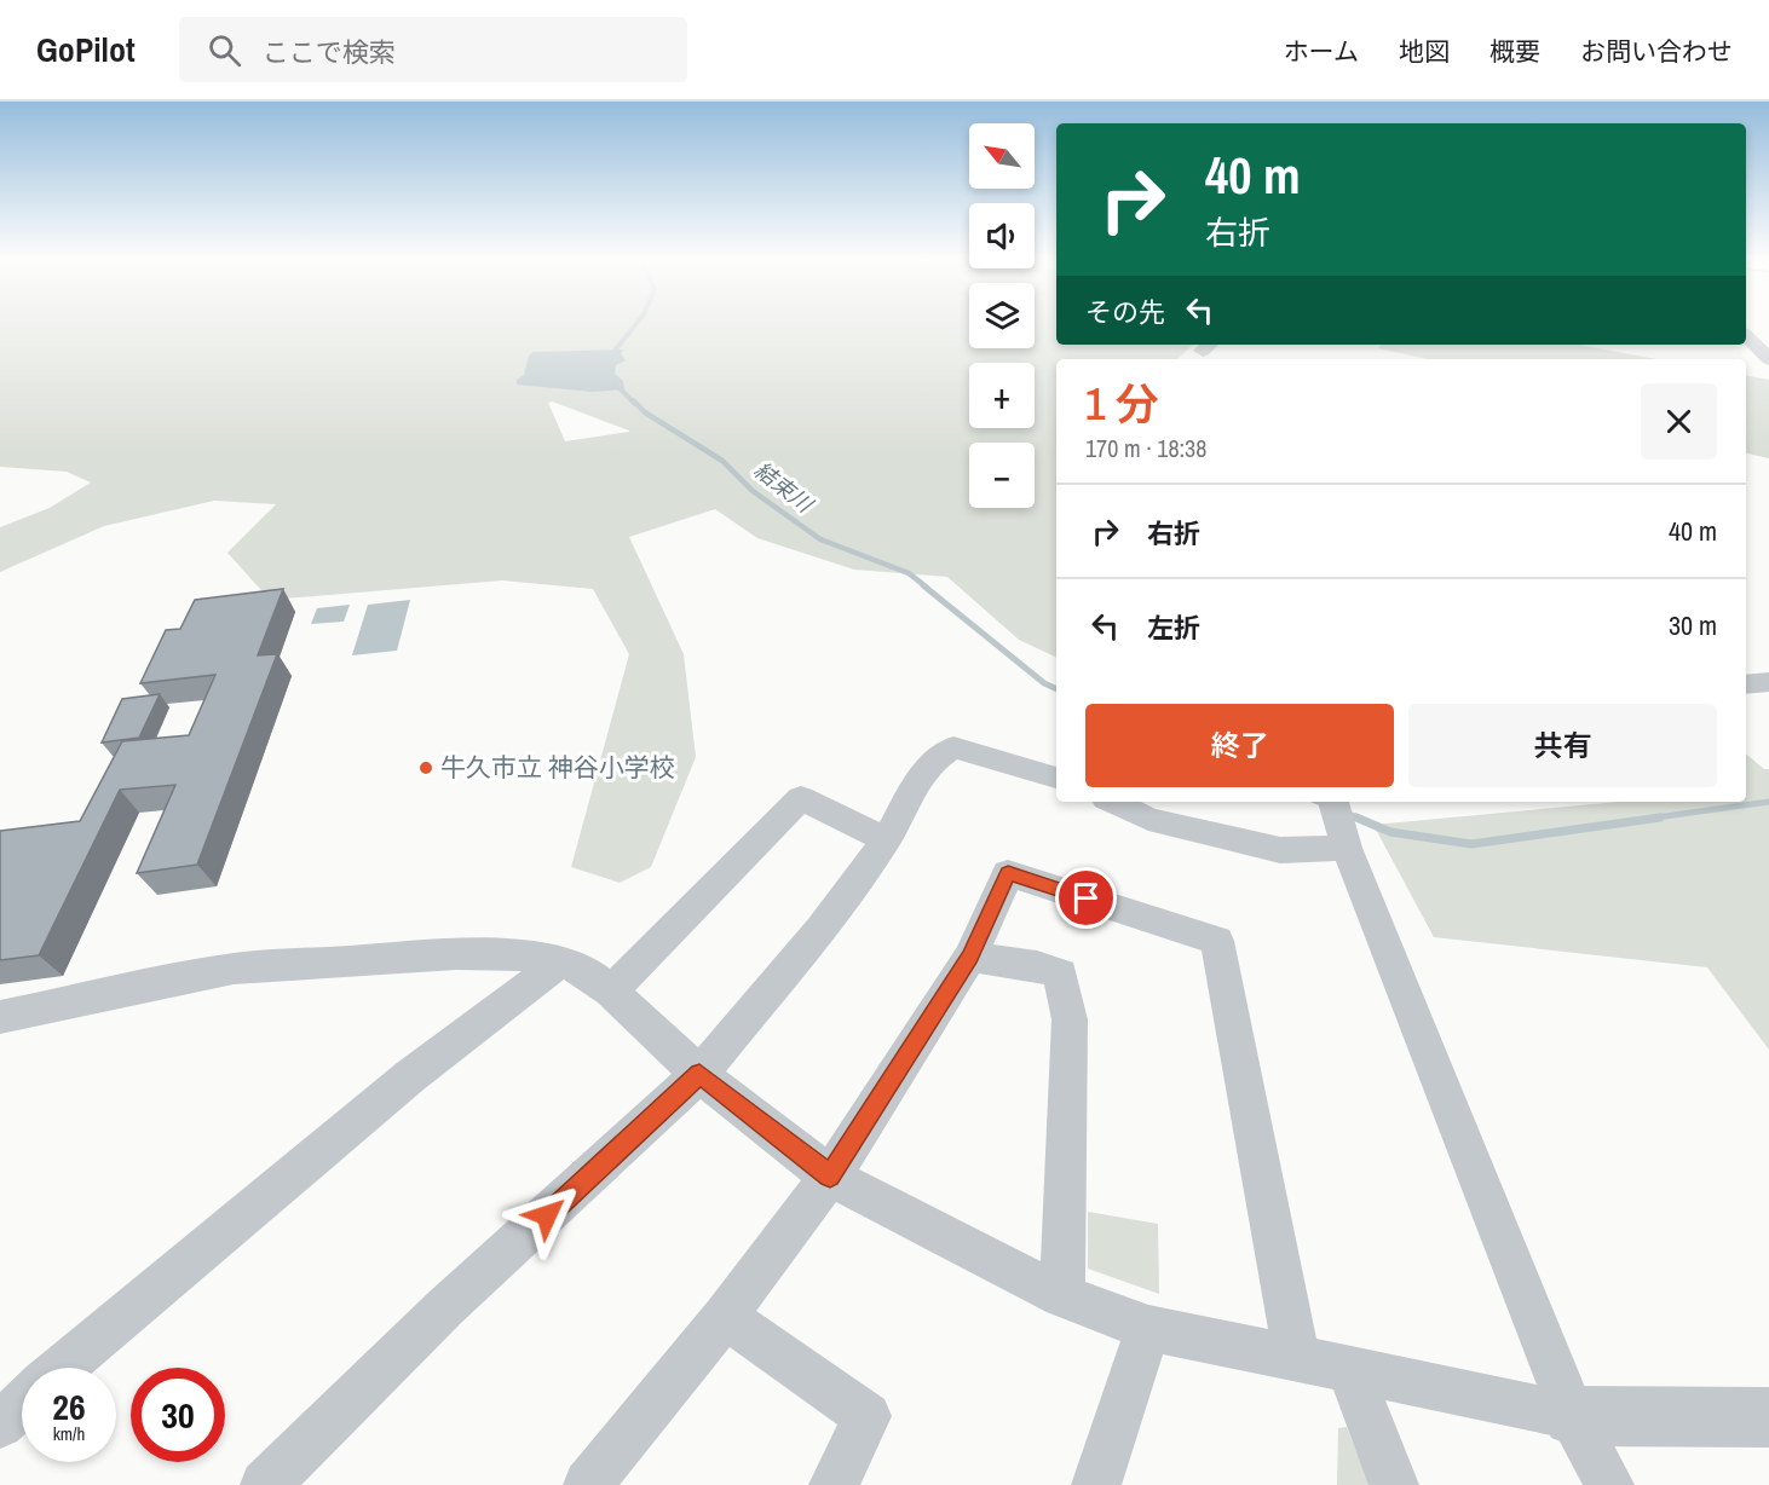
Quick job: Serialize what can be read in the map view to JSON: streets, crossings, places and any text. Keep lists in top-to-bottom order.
{
  "water": ["結束川"],
  "places": ["牛久市立 神谷小学校"],
  "north": "top left",
  "page": {
    "header": "GoPilot",
    "search": "ここで検索",
    "nav": [
      "ホーム",
      "地図",
      "概要",
      "お問い合わせ"
    ],
    "map_buttons": ["+", "−"],
    "turn": ["40 m", "右折"],
    "then": "その先",
    "heading": ["1 分", "170 m · 18:38"],
    "list": [
      {
        "name": "右折",
        "value": "40 m"
      },
      {
        "name": "左折",
        "value": "30 m"
      }
    ],
    "buttons": ["終了", "共有"],
    "speed": "26 km/h",
    "limit": "30"
  }
}
